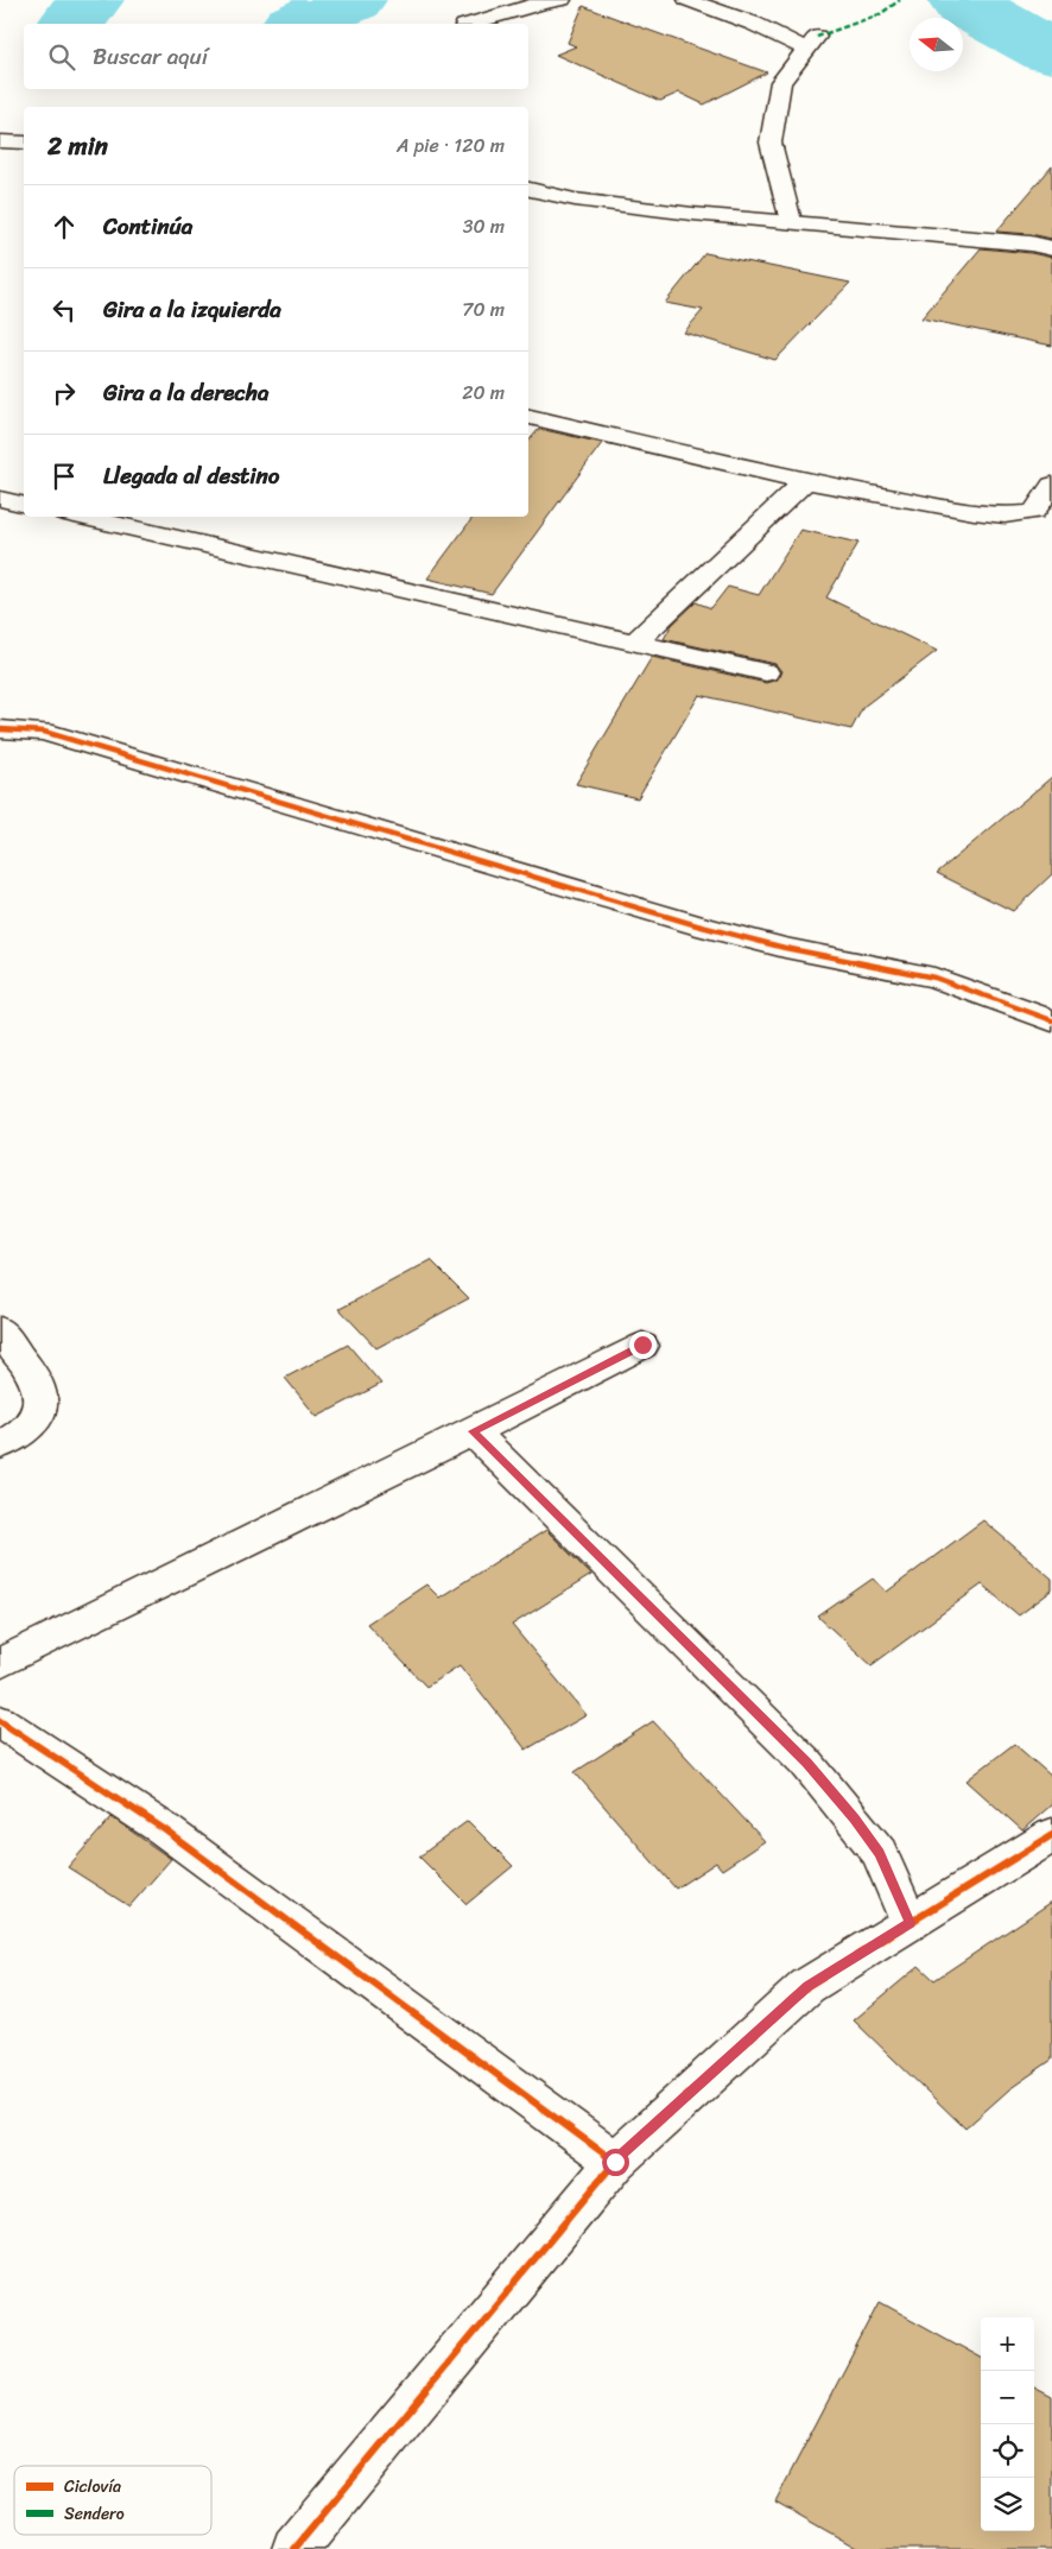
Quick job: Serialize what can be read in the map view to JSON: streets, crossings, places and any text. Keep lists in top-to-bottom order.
{
  "legend": ["Ciclovía", "Sendero"],
  "north": "left",
  "page": {
    "search": "Buscar aquí",
    "heading": ["2 min", "A pie · 120 m"],
    "list": [
      ["Continúa", "30 m"],
      ["Gira a la izquierda", "70 m"],
      ["Gira a la derecha", "20 m"],
      "Llegada al destino"
    ],
    "map_buttons": ["+", "−"]
  }
}
